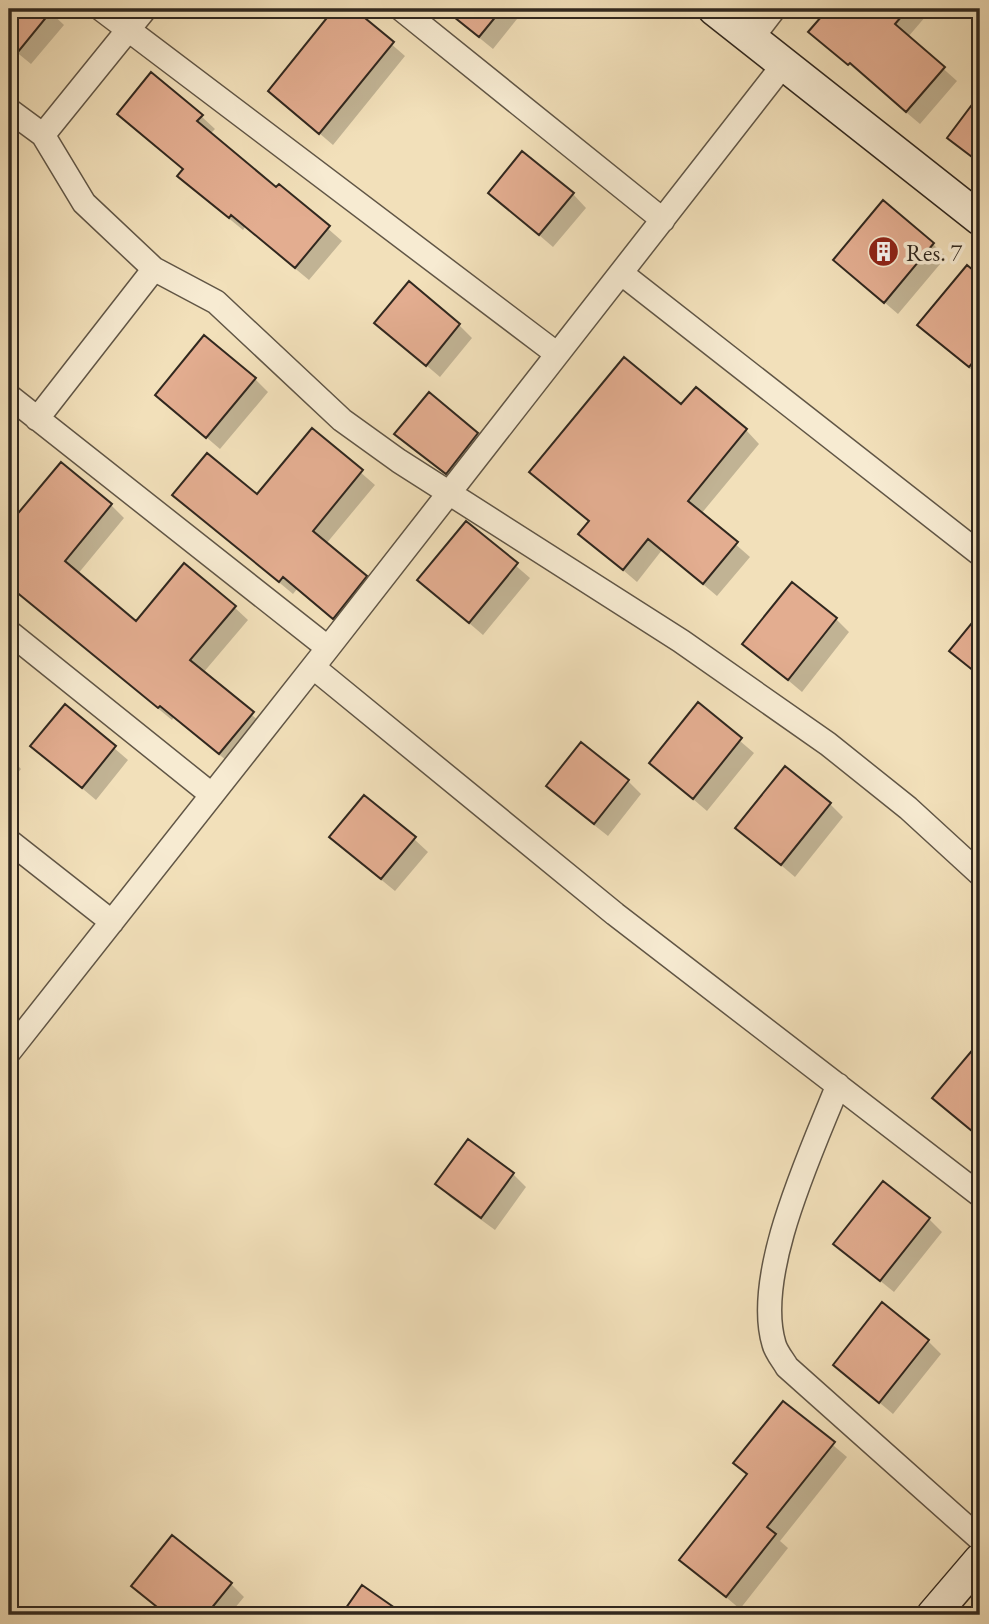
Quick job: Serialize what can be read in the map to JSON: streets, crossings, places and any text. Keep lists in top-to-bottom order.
{
  "places": {
    "building": ["Res. 7"]
  }
}
